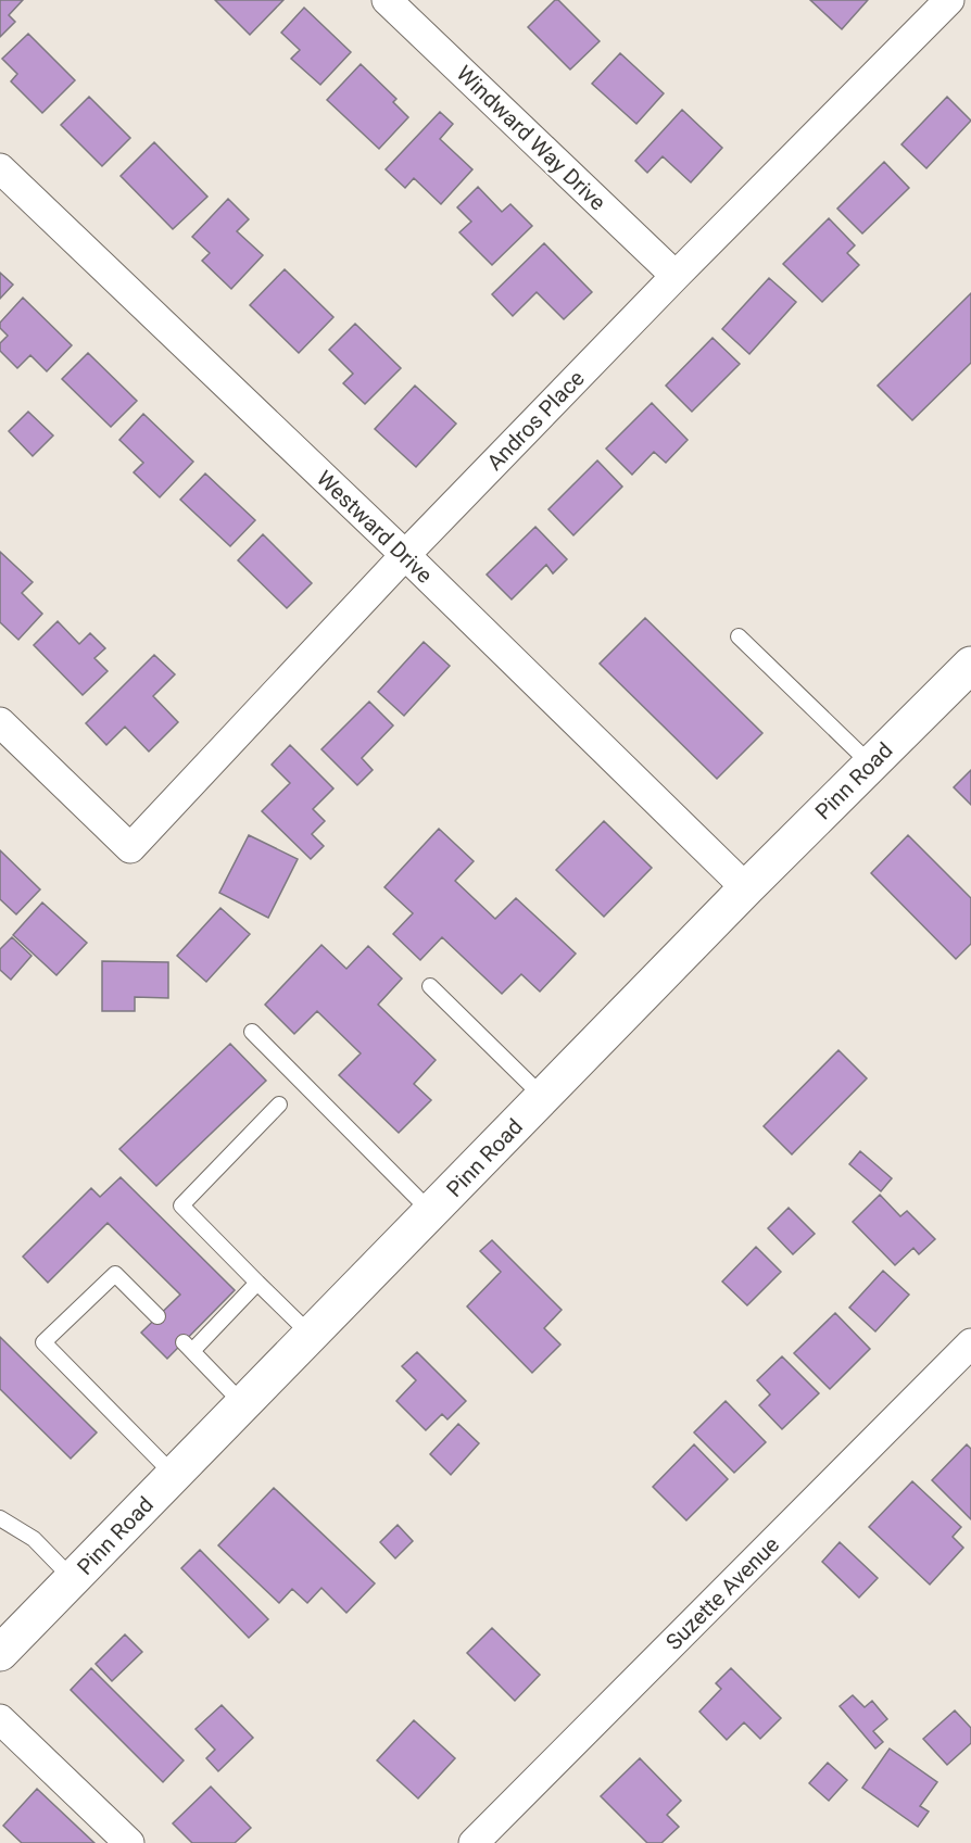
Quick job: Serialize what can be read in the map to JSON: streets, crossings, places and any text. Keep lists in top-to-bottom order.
{
  "streets": {
    "street": [
      "Windward Way Drive",
      "Andros Place",
      "Westward Drive",
      "Pinn Road",
      "Suzette Avenue"
    ]
  },
  "crossings": [
    ["Windward Way Drive", "Andros Place"],
    ["Andros Place", "Westward Drive"],
    ["Westward Drive", "Pinn Road"]
  ]
}
